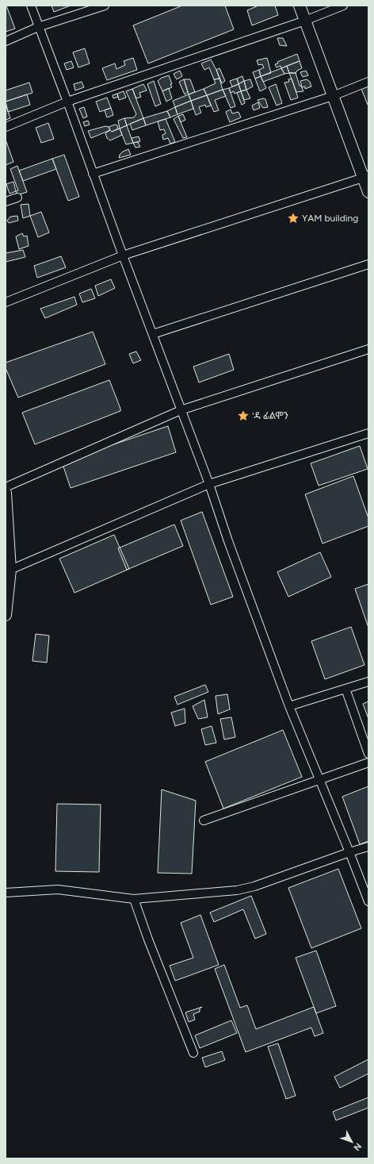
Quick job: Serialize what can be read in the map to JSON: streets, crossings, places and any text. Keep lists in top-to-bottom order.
{
  "places": {
    "place": ["YAM building", "'ዳ ፊልሞን"]
  },
  "north": "bottom right"
}
